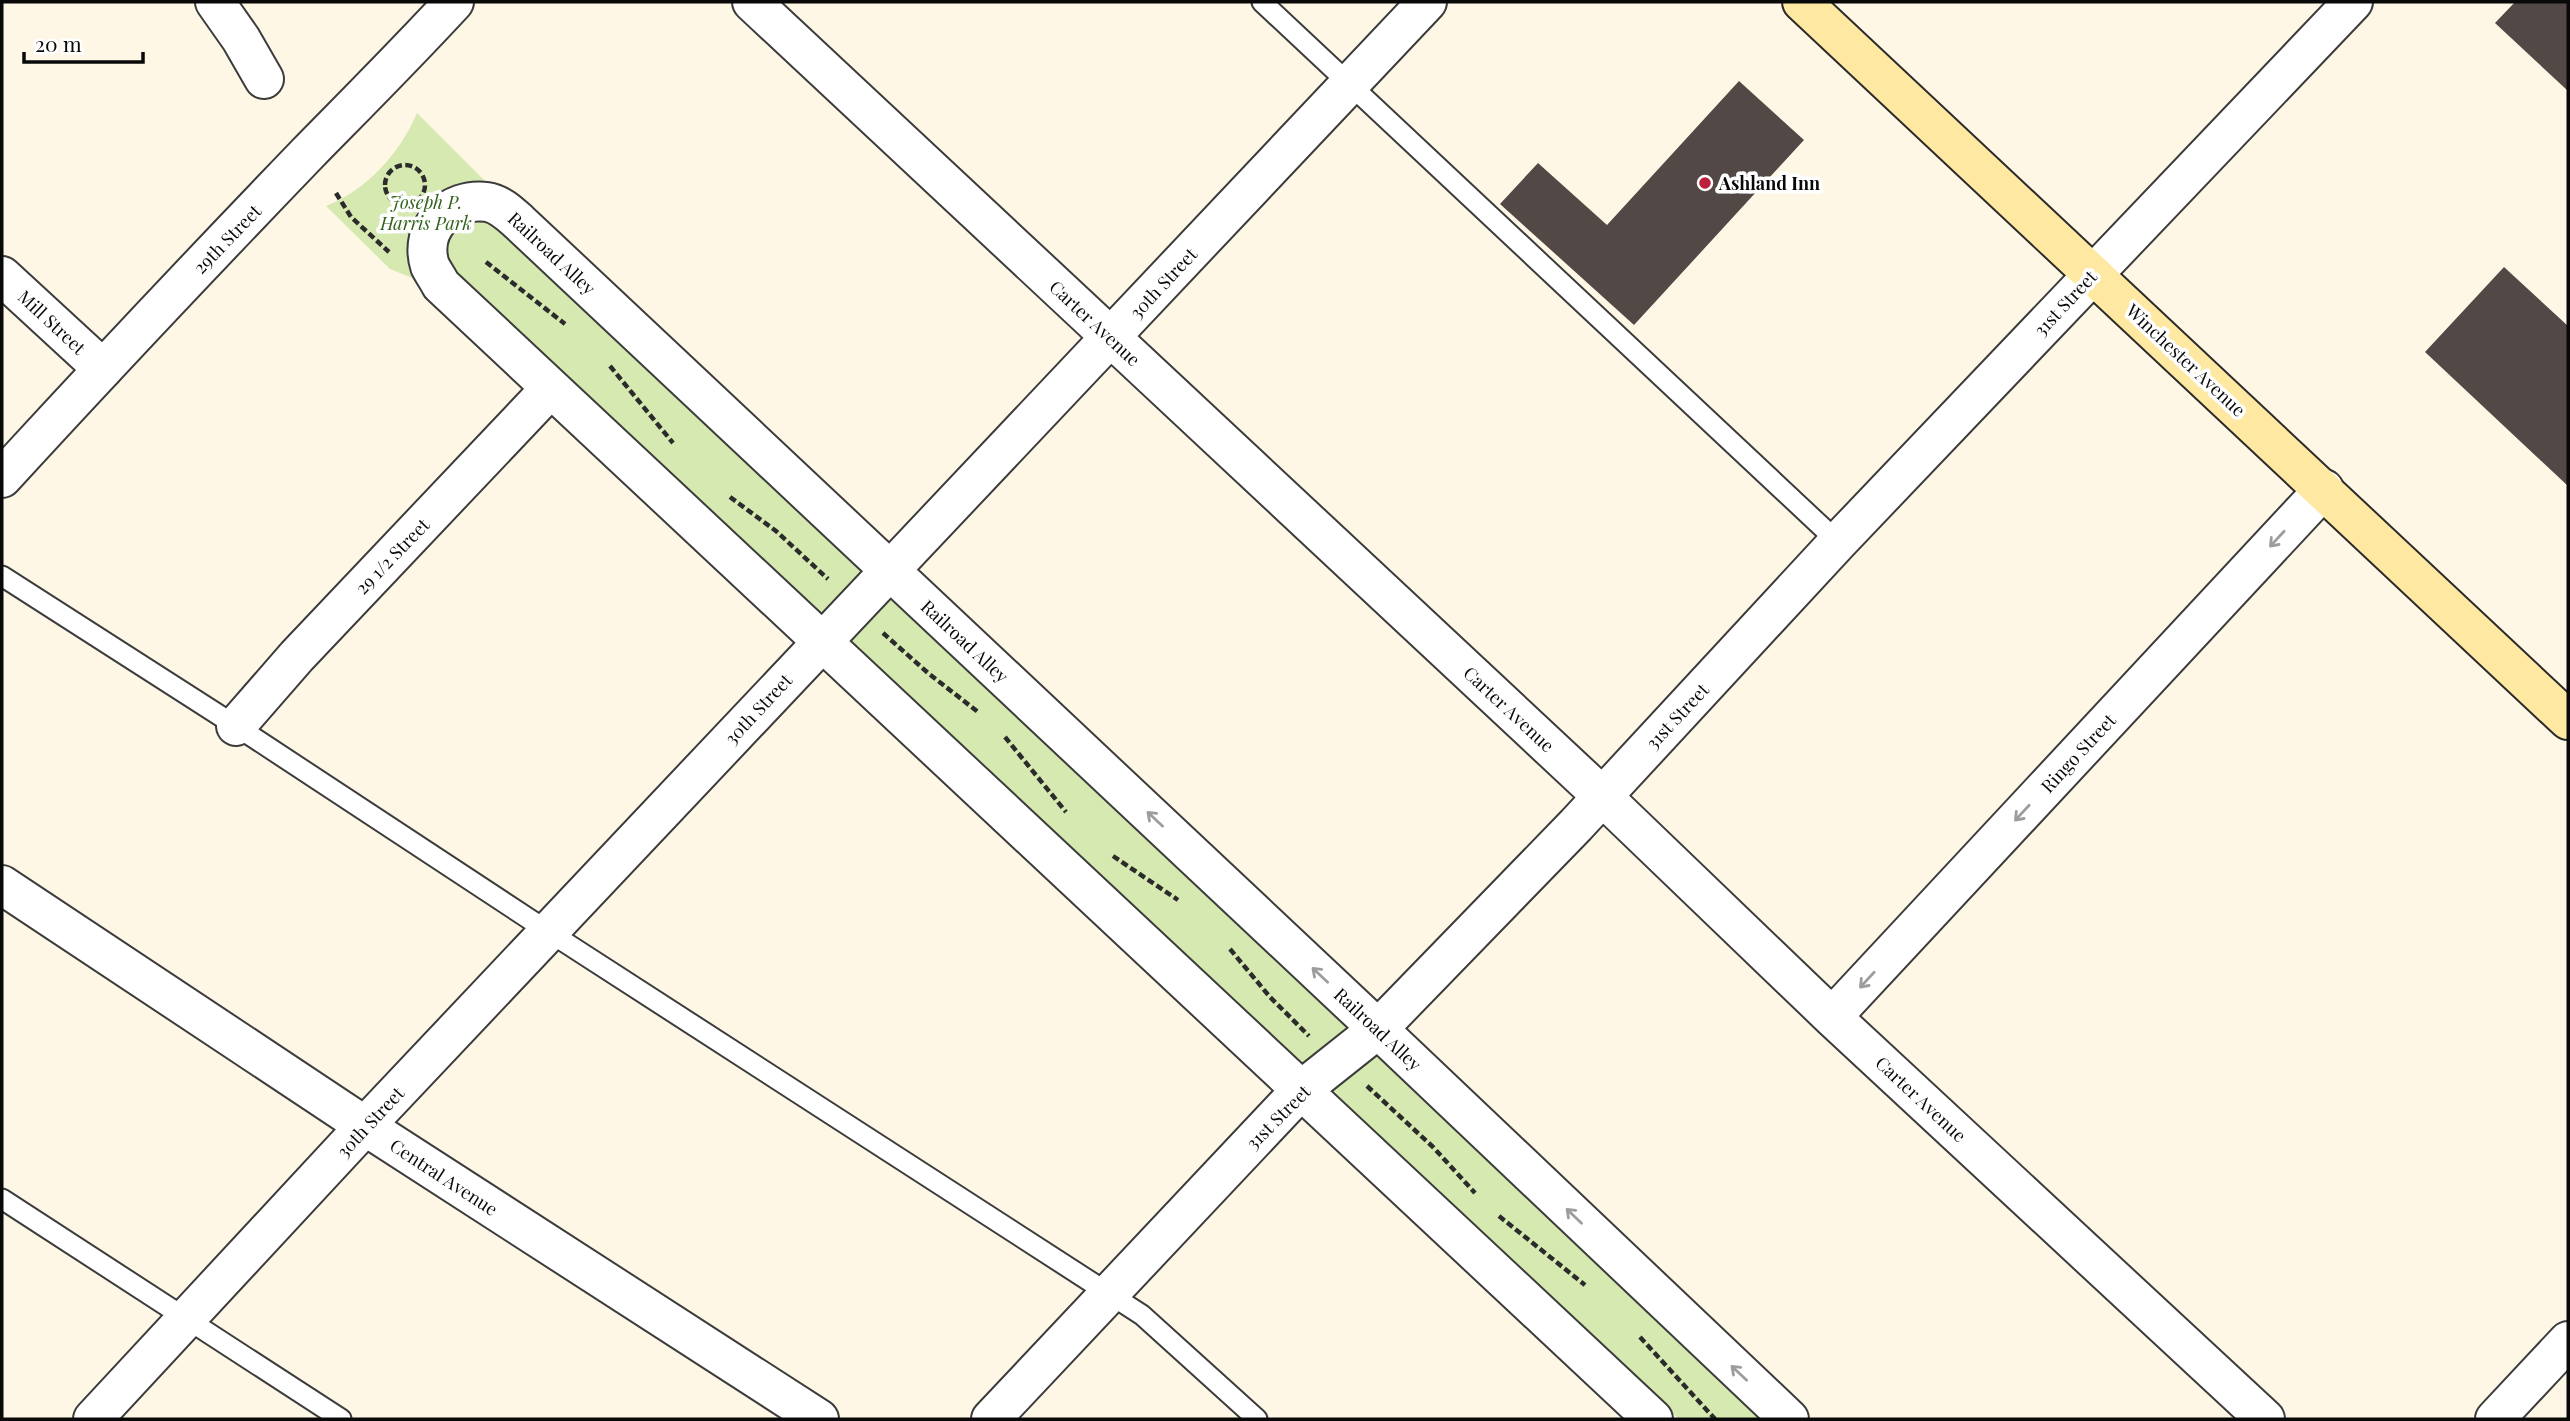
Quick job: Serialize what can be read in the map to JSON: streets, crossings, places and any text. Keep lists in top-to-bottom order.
{
  "streets": {
    "main road": ["Winchester Avenue"],
    "street": [
      "29th Street",
      "Railroad Alley",
      "30th Street",
      "31st Street",
      "Mill Street",
      "Carter Avenue",
      "29 1/2 Street",
      "Ringo Street",
      "Central Avenue"
    ]
  },
  "crossings": [
    ["29th Street", "Mill Street"],
    ["Railroad Alley", "30th Street"],
    ["Railroad Alley", "31st Street"],
    ["Railroad Alley", "29 1/2 Street"],
    ["30th Street", "Carter Avenue"],
    ["30th Street", "Central Avenue"],
    ["31st Street", "Carter Avenue"],
    ["31st Street", "Winchester Avenue"],
    ["Carter Avenue", "Ringo Street"],
    ["Winchester Avenue", "Ringo Street"]
  ],
  "one_way": ["Ringo Street"],
  "parks": ["Joseph P. Harris Park"],
  "places": ["Ashland Inn"],
  "scale_bar": "20 m"
}
